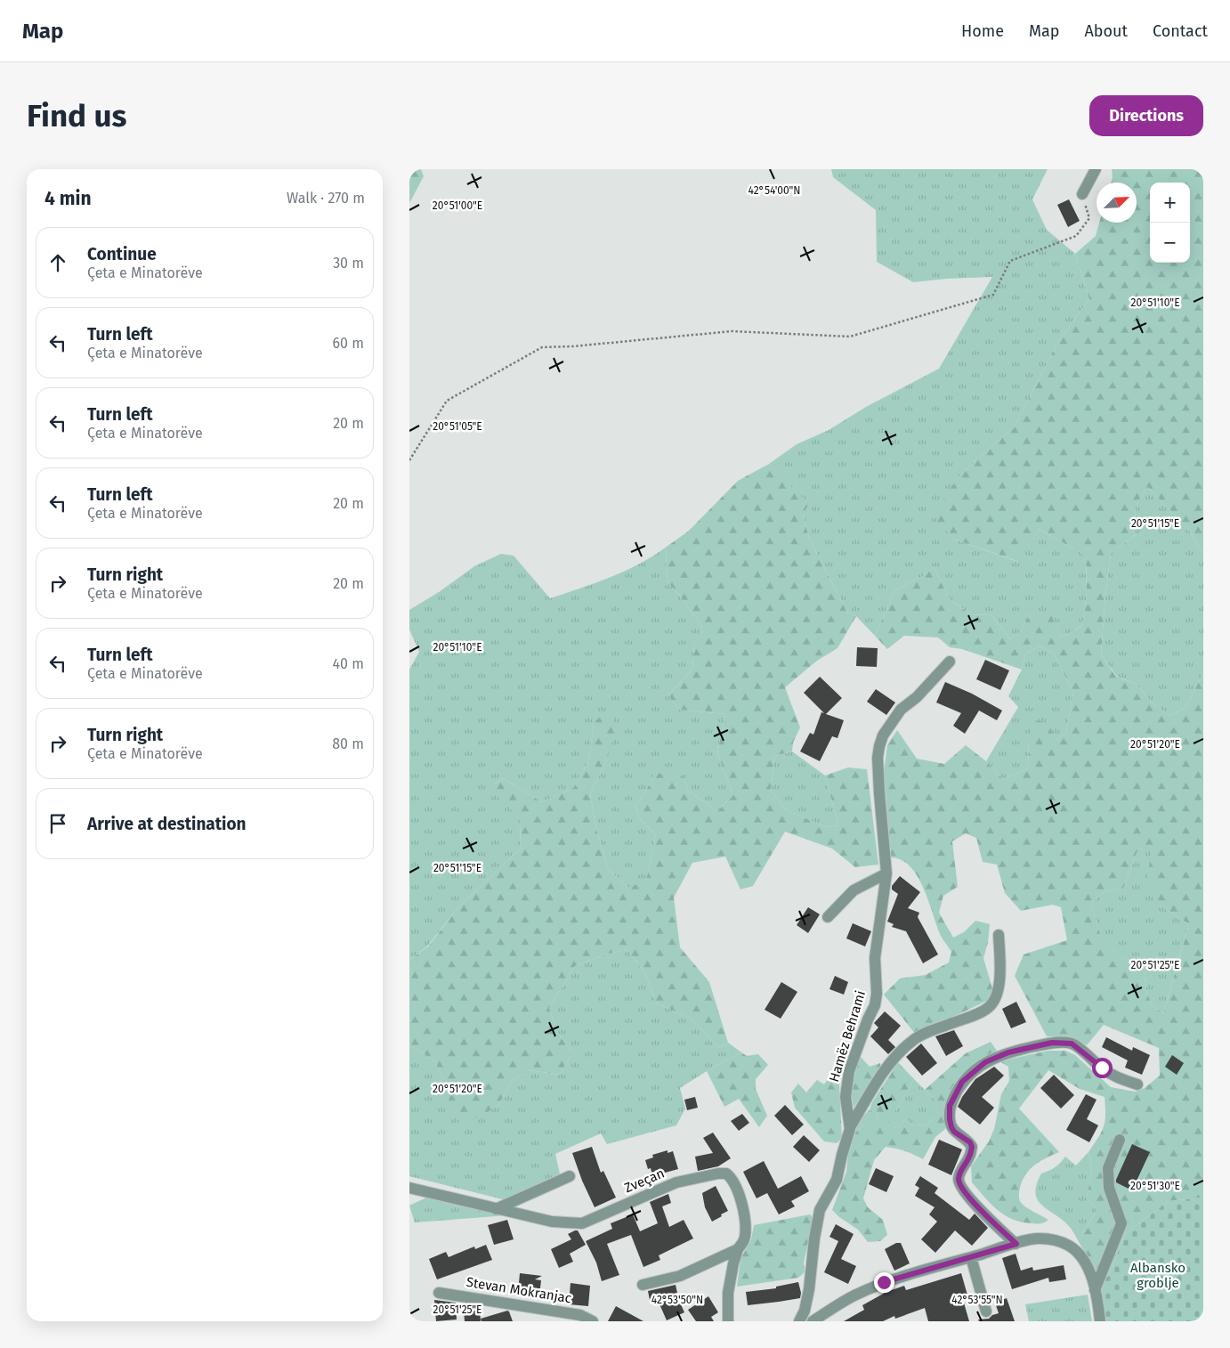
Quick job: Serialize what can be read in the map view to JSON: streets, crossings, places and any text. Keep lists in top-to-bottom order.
{
  "streets": {
    "street": ["Hamëz Behrami", "Zveçan", "Stevan Mokranjac"]
  },
  "parks": ["Albansko groblje"],
  "north": "top right",
  "page": {
    "header": "Map",
    "nav": [
      "Home",
      "Map",
      "About",
      "Contact"
    ],
    "buttons": "Directions",
    "title": "Find us",
    "heading": ["4 min", "Walk · 270 m"],
    "map_buttons": ["+", "−"],
    "list": [
      ["Continue", "Çeta e Minatorëve", "30 m"],
      ["Turn left", "Çeta e Minatorëve", "60 m"],
      ["Turn left", "Çeta e Minatorëve", "20 m"],
      ["Turn left", "Çeta e Minatorëve", "20 m"],
      ["Turn right", "Çeta e Minatorëve", "20 m"],
      ["Turn left", "Çeta e Minatorëve", "40 m"],
      ["Turn right", "Çeta e Minatorëve", "80 m"],
      "Arrive at destination"
    ]
  },
  "coordinates": [
    "42°54'00\"N",
    "20°51'00\"E",
    "20°51'10\"E",
    "20°51'05\"E",
    "20°51'15\"E",
    "20°51'20\"E",
    "20°51'25\"E",
    "20°51'30\"E",
    "42°53'50\"N",
    "42°53'55\"N"
  ]
}
